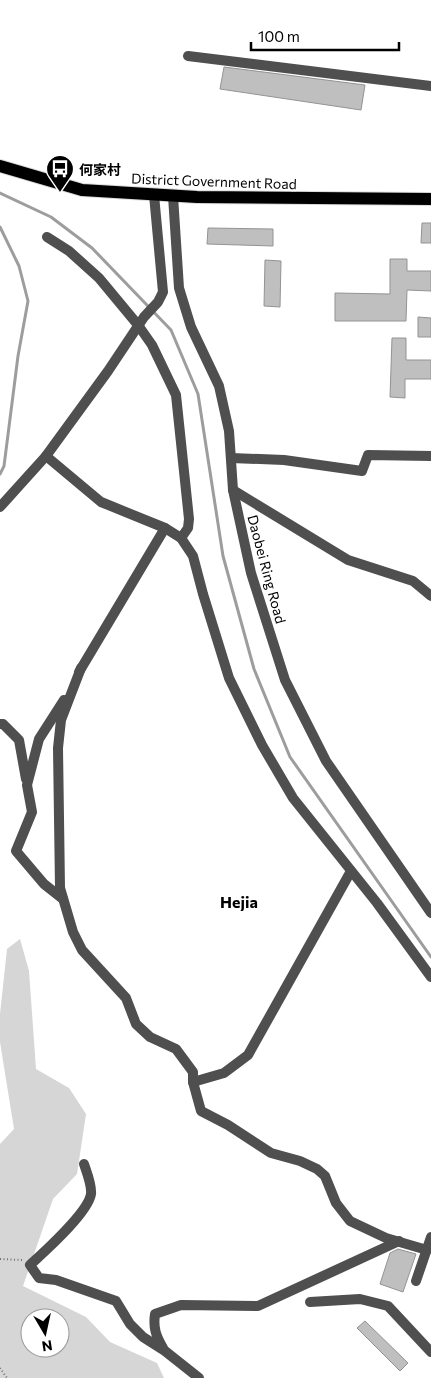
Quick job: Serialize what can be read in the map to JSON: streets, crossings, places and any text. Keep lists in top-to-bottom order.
{
  "streets": {
    "main road": ["District Government Road"],
    "street": ["Daobei Ring Road"]
  },
  "crossings": [
    ["District Government Road", "Daobei Ring Road"]
  ],
  "districts": ["Hejia"],
  "places": {
    "bus stop": ["何家村"]
  },
  "scale_bar": "100 m",
  "north": "bottom"
}
